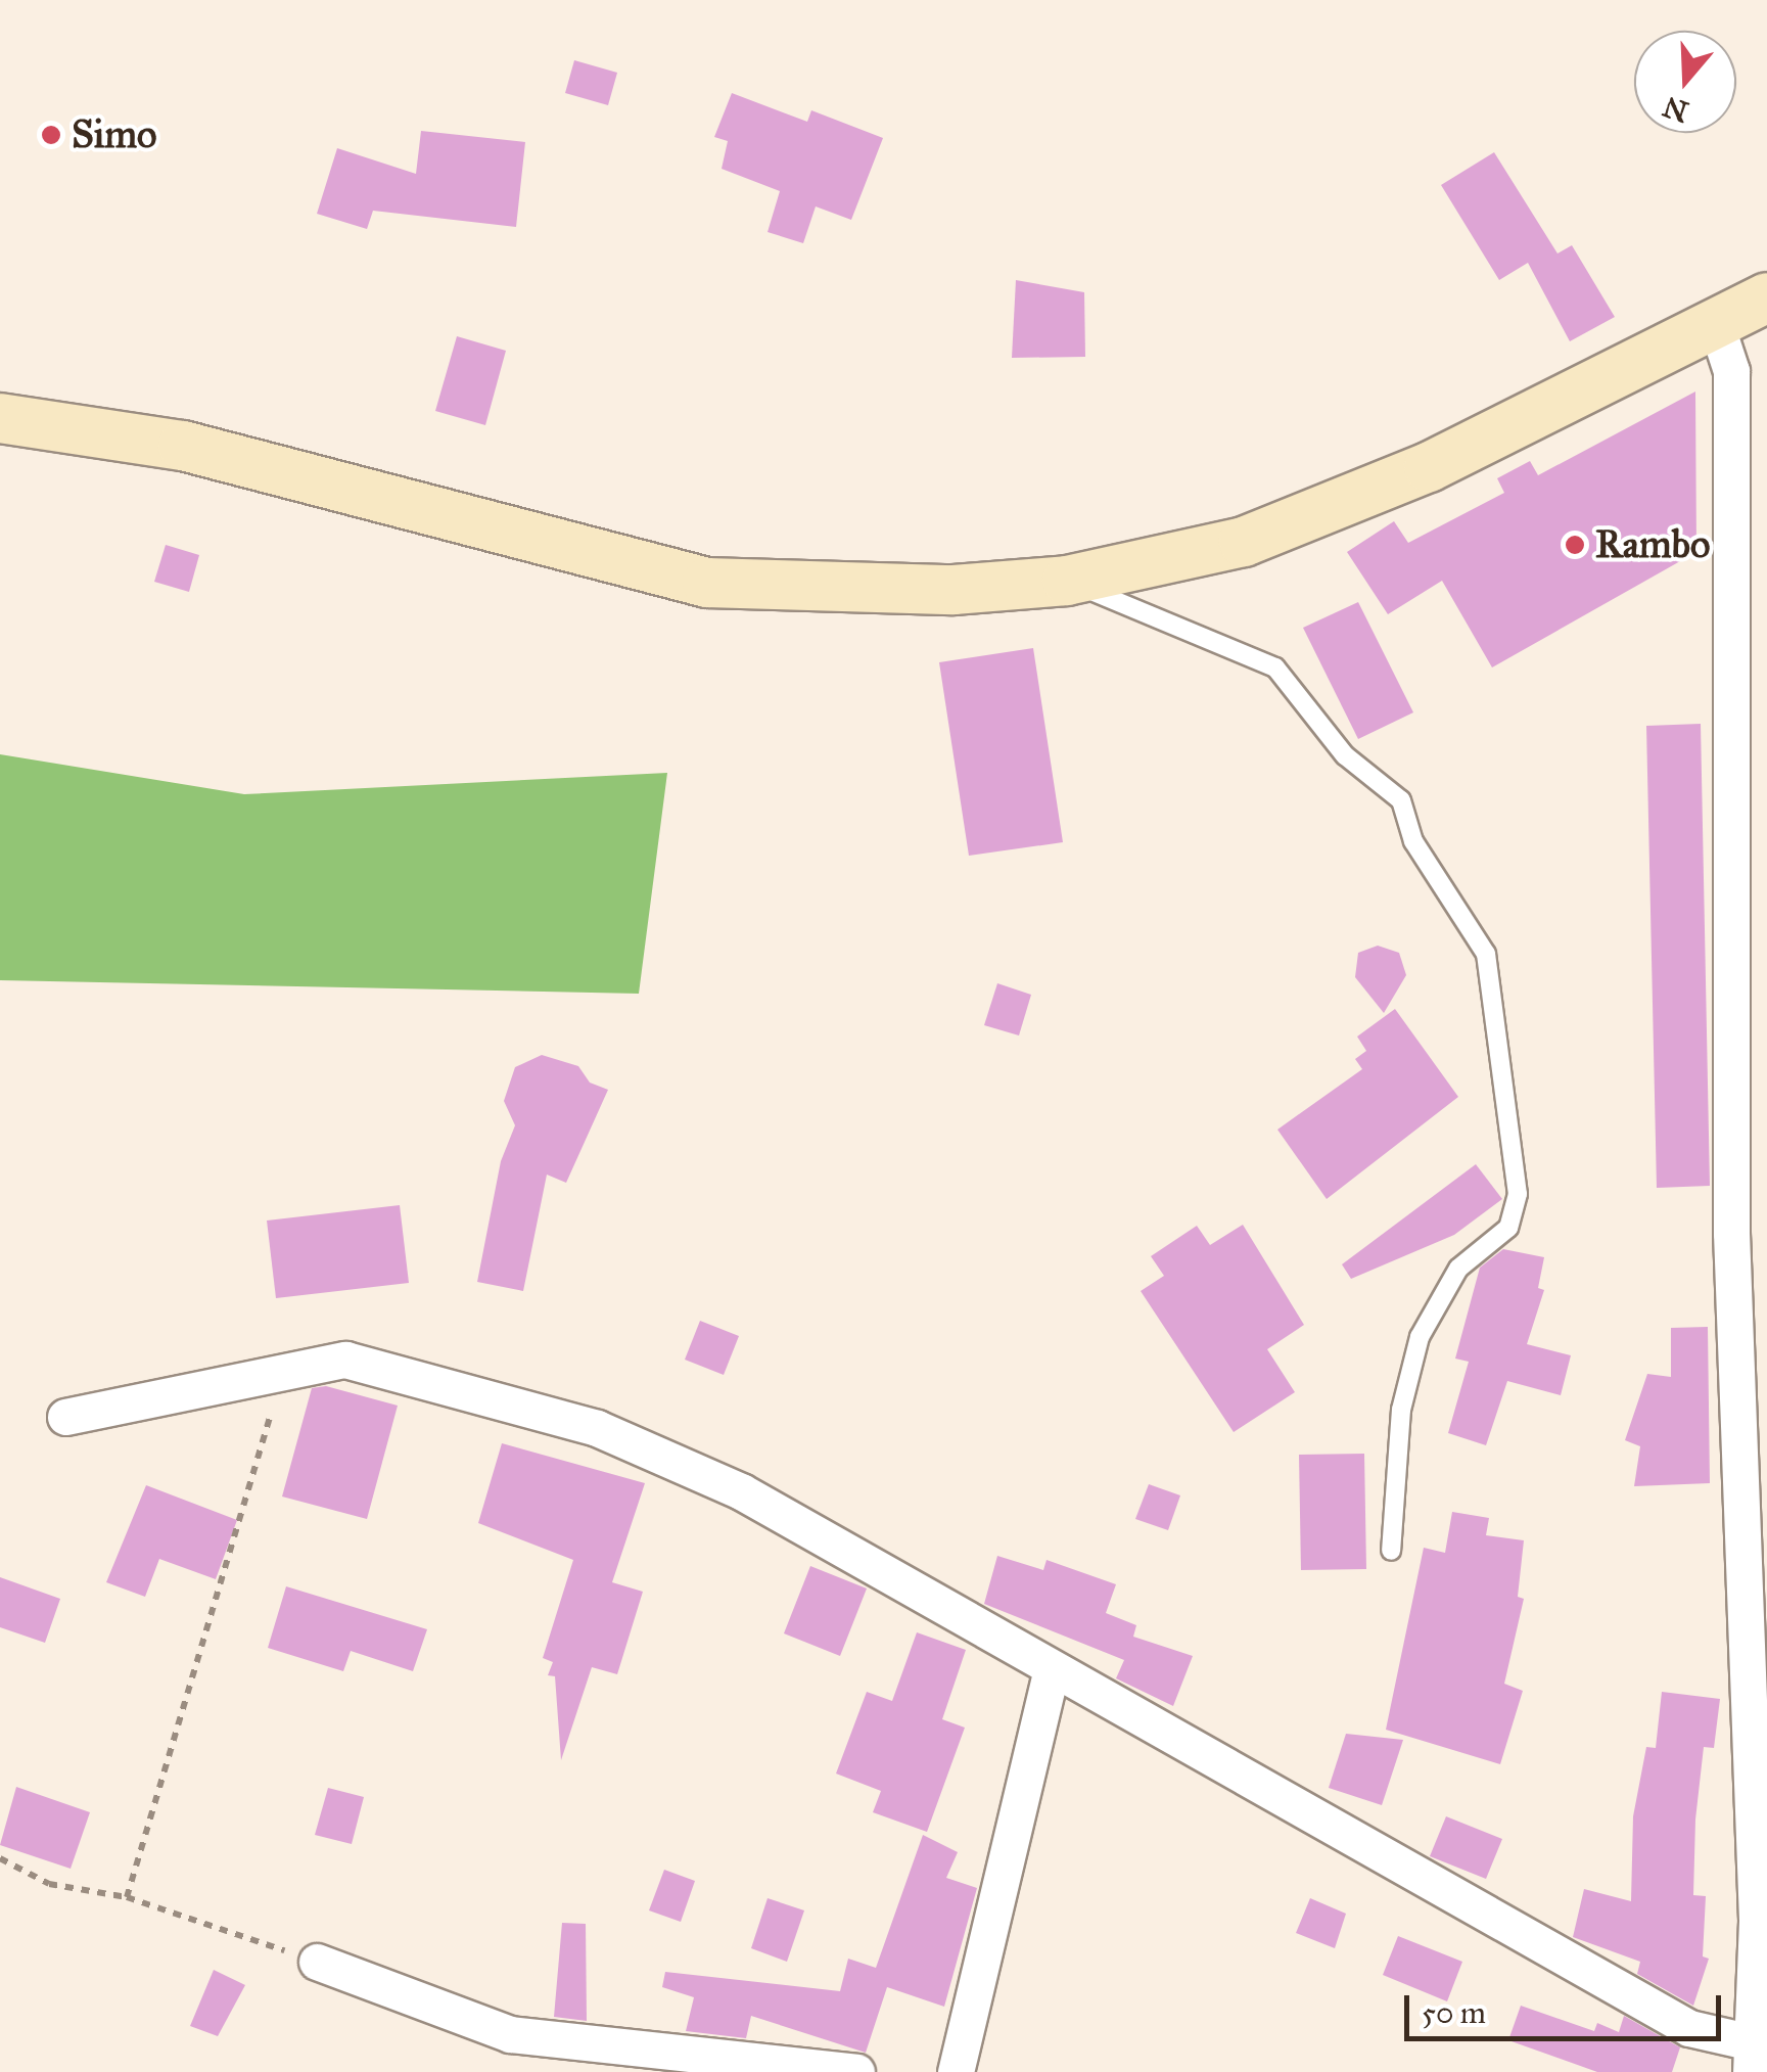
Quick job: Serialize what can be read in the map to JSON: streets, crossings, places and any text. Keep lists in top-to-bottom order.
{
  "places": ["Simo", "Rambo"],
  "scale_bar": "50 m",
  "north": "bottom"
}
